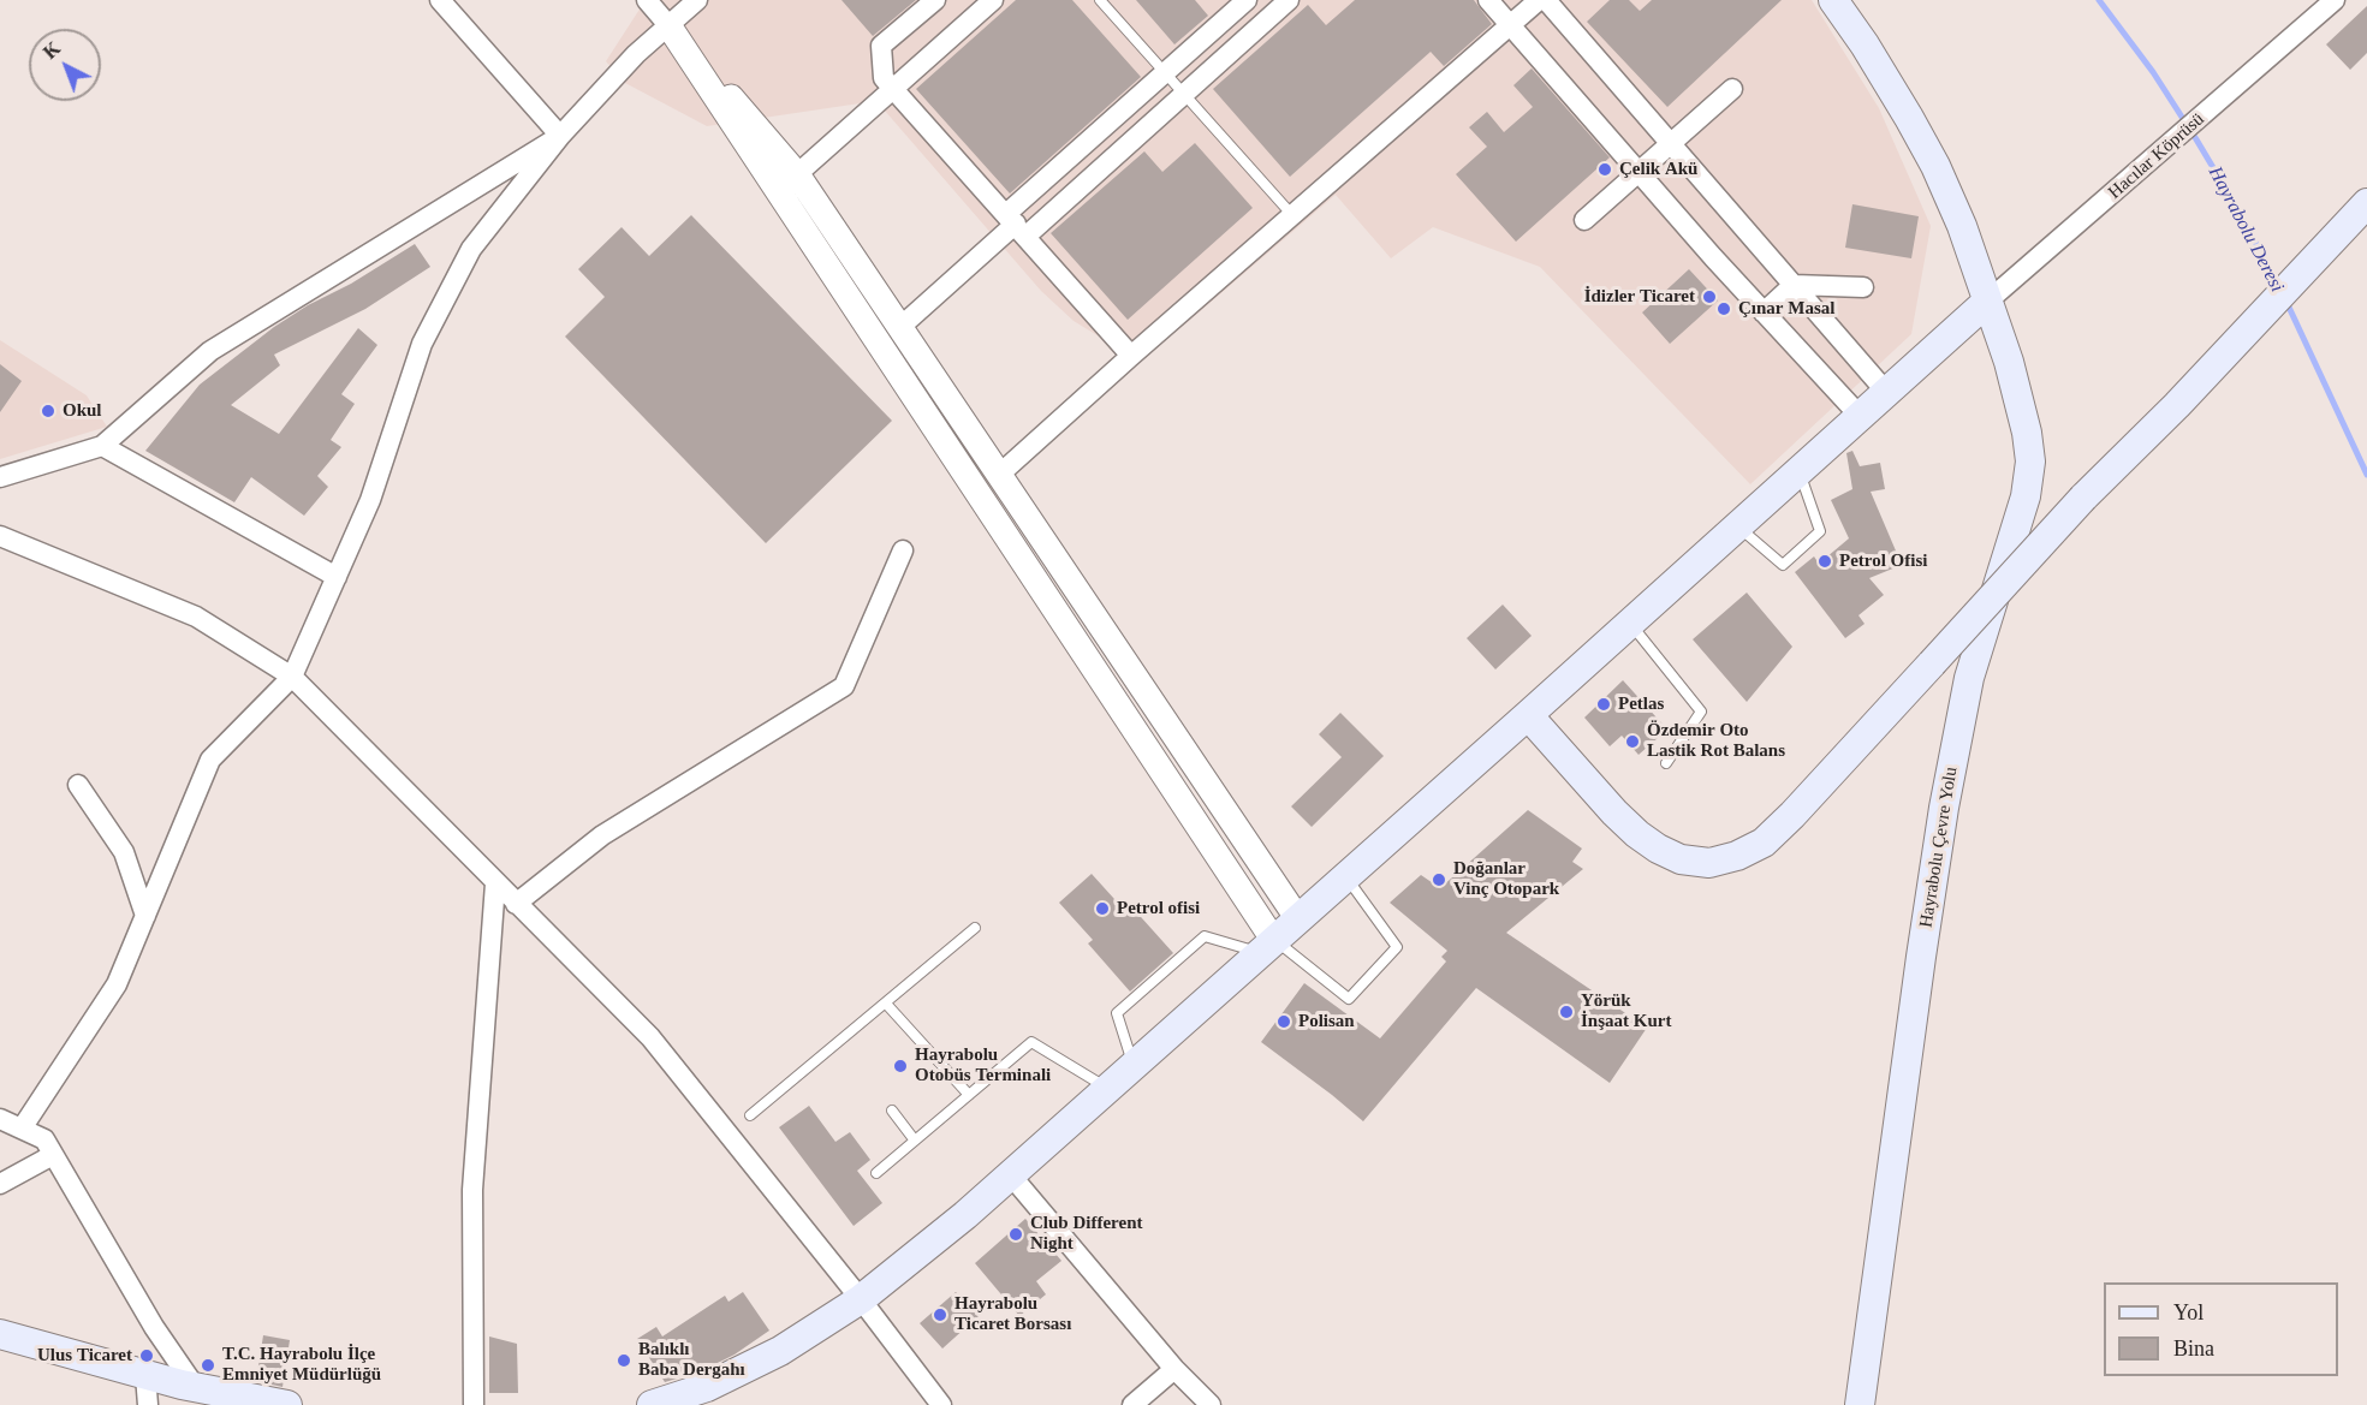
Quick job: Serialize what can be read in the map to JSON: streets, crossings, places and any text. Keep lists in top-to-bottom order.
{
  "streets": {
    "main road": ["Hayrabolu Çevre Yolu"],
    "street": ["Hacılar Köprüsü"]
  },
  "crossings": [
    ["Hacılar Köprüsü", "Hayrabolu Çevre Yolu"]
  ],
  "water": ["Hayrabolu Deresi"],
  "places": [
    "Çelik Akü",
    "İdizler Ticaret",
    "Çınar Masal",
    "Okul",
    "Petrol Ofisi",
    "Petlas",
    "Özdemir Oto Lastik Rot Balans",
    "Doğanlar Vinç Otopark",
    "Petrol ofisi",
    "Yörük İnşaat Kurt",
    "Polisan",
    "Hayrabolu Otobüs Terminali",
    "Club Different Night",
    "Hayrabolu Ticaret Borsası",
    "Ulus Ticaret",
    "Balıklı Baba Dergahı",
    "T.C. Hayrabolu İlçe Emniyet Müdürlüğü"
  ],
  "legend": ["Yol", "Bina"],
  "north": "top left"
}
